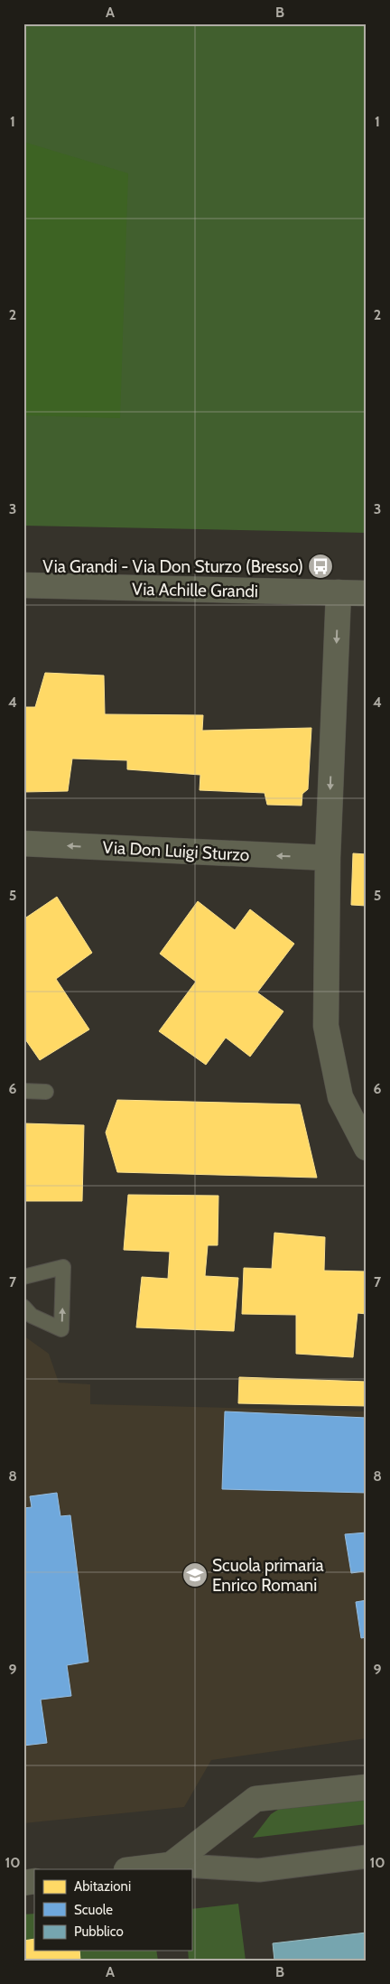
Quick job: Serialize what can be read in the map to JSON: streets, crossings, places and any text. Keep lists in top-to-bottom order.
{
  "streets": {
    "street": ["Via Achille Grandi", "Via Don Luigi Sturzo"]
  },
  "one_way": ["Via Don Luigi Sturzo"],
  "places": {
    "bus stop": ["Via Grandi - Via Don Sturzo (Bresso)"],
    "school or university": ["Scuola primaria Enrico Romani"]
  },
  "legend": ["Abitazioni", "Scuole", "Pubblico"],
  "grid": {
    "columns": ["A", "B"],
    "rows": [
      "1",
      "2",
      "3",
      "4",
      "5",
      "6",
      "7",
      "8",
      "9",
      "10"
    ]
  }
}
